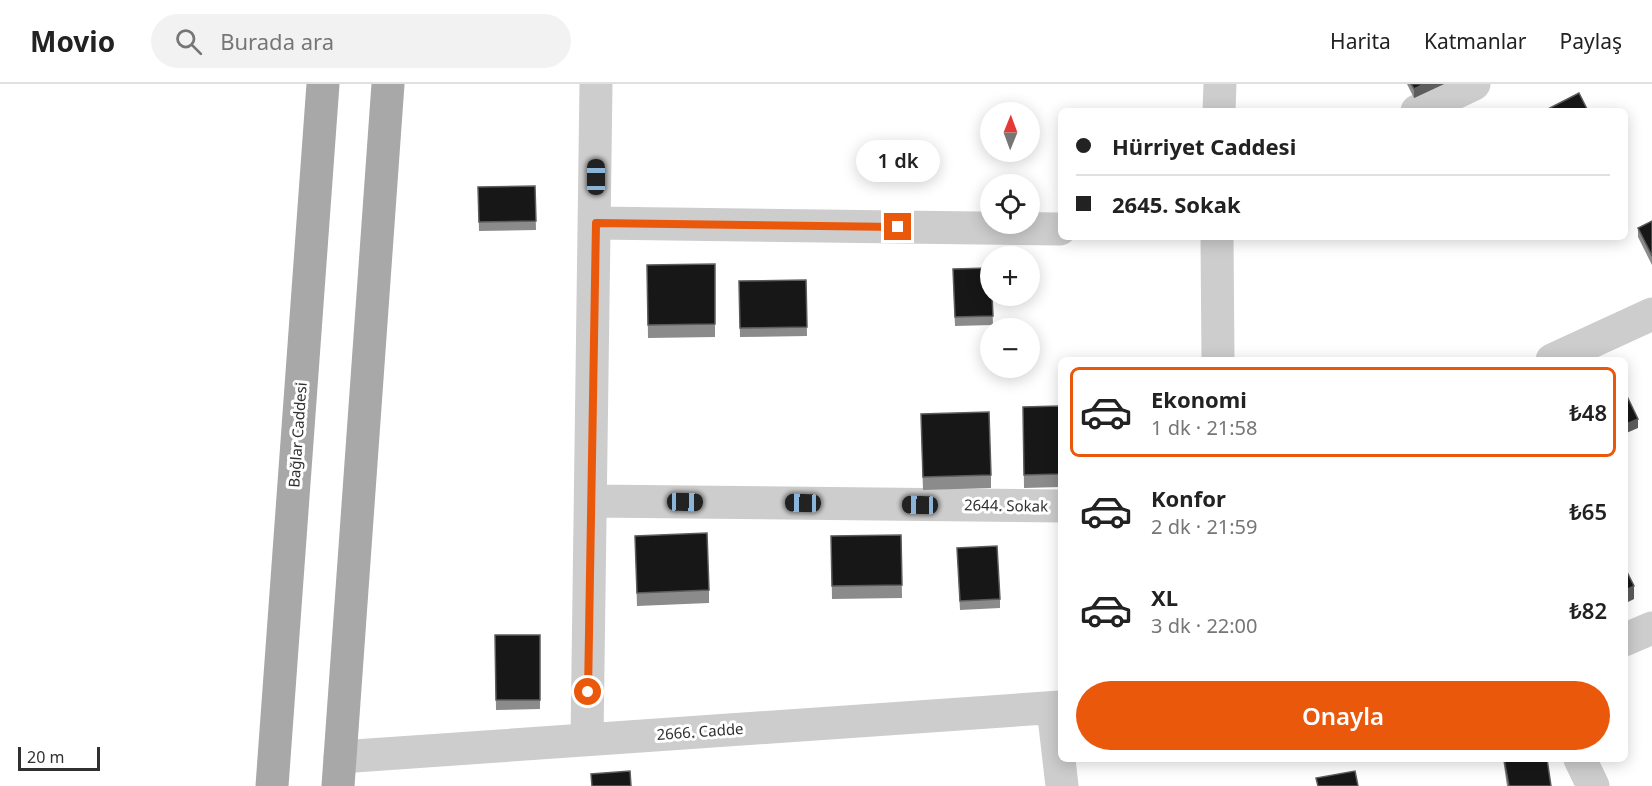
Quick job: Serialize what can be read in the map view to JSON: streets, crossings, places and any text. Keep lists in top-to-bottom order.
{
  "streets": {
    "main road": ["Bağlar Caddesi"],
    "street": ["2644. Sokak", "2666. Cadde"]
  },
  "scale_bar": "20 m",
  "north": "top",
  "page": {
    "header": "Movio",
    "search": "Burada ara",
    "nav": ["Harita", "Katmanlar", "Paylaş"],
    "map_buttons": ["+", "−"],
    "banner": ["Hürriyet Caddesi", "2645. Sokak"],
    "bubble": "1 dk",
    "list": [
      {
        "name": "Ekonomi",
        "note": "1 dk · 21:58",
        "value": "₺48"
      },
      {
        "name": "Konfor",
        "note": "2 dk · 21:59",
        "value": "₺65"
      },
      {
        "name": "XL",
        "note": "3 dk · 22:00",
        "value": "₺82"
      }
    ],
    "buttons": "Onayla",
    "scale": "20 m"
  }
}
